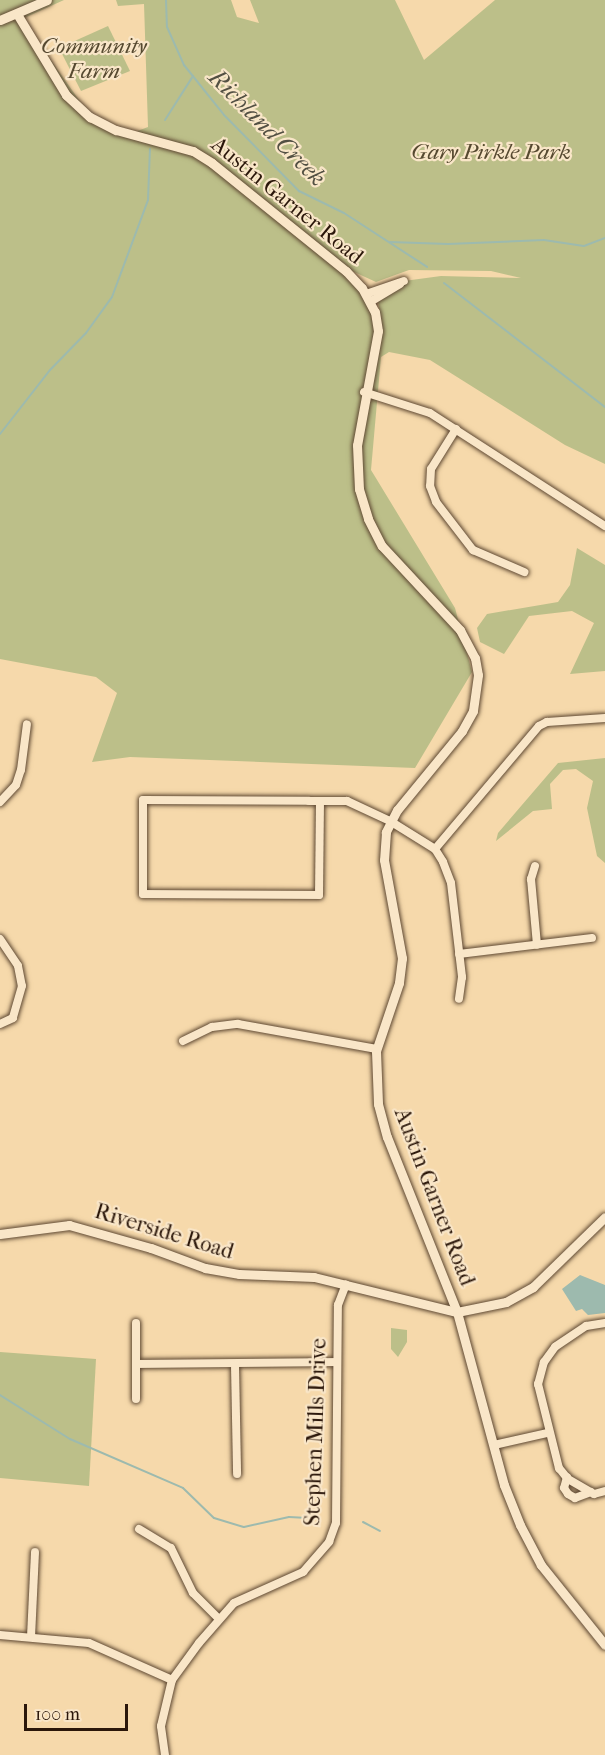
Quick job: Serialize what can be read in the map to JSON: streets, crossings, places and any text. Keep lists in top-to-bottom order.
{
  "streets": {
    "street": ["Austin Garner Road", "Riverside Road", "Stephen Mills Drive"]
  },
  "crossings": [
    ["Austin Garner Road", "Riverside Road"],
    ["Riverside Road", "Stephen Mills Drive"]
  ],
  "water": ["Richland Creek"],
  "parks": ["Community Farm", "Gary Pirkle Park"],
  "scale_bar": "100 m"
}
